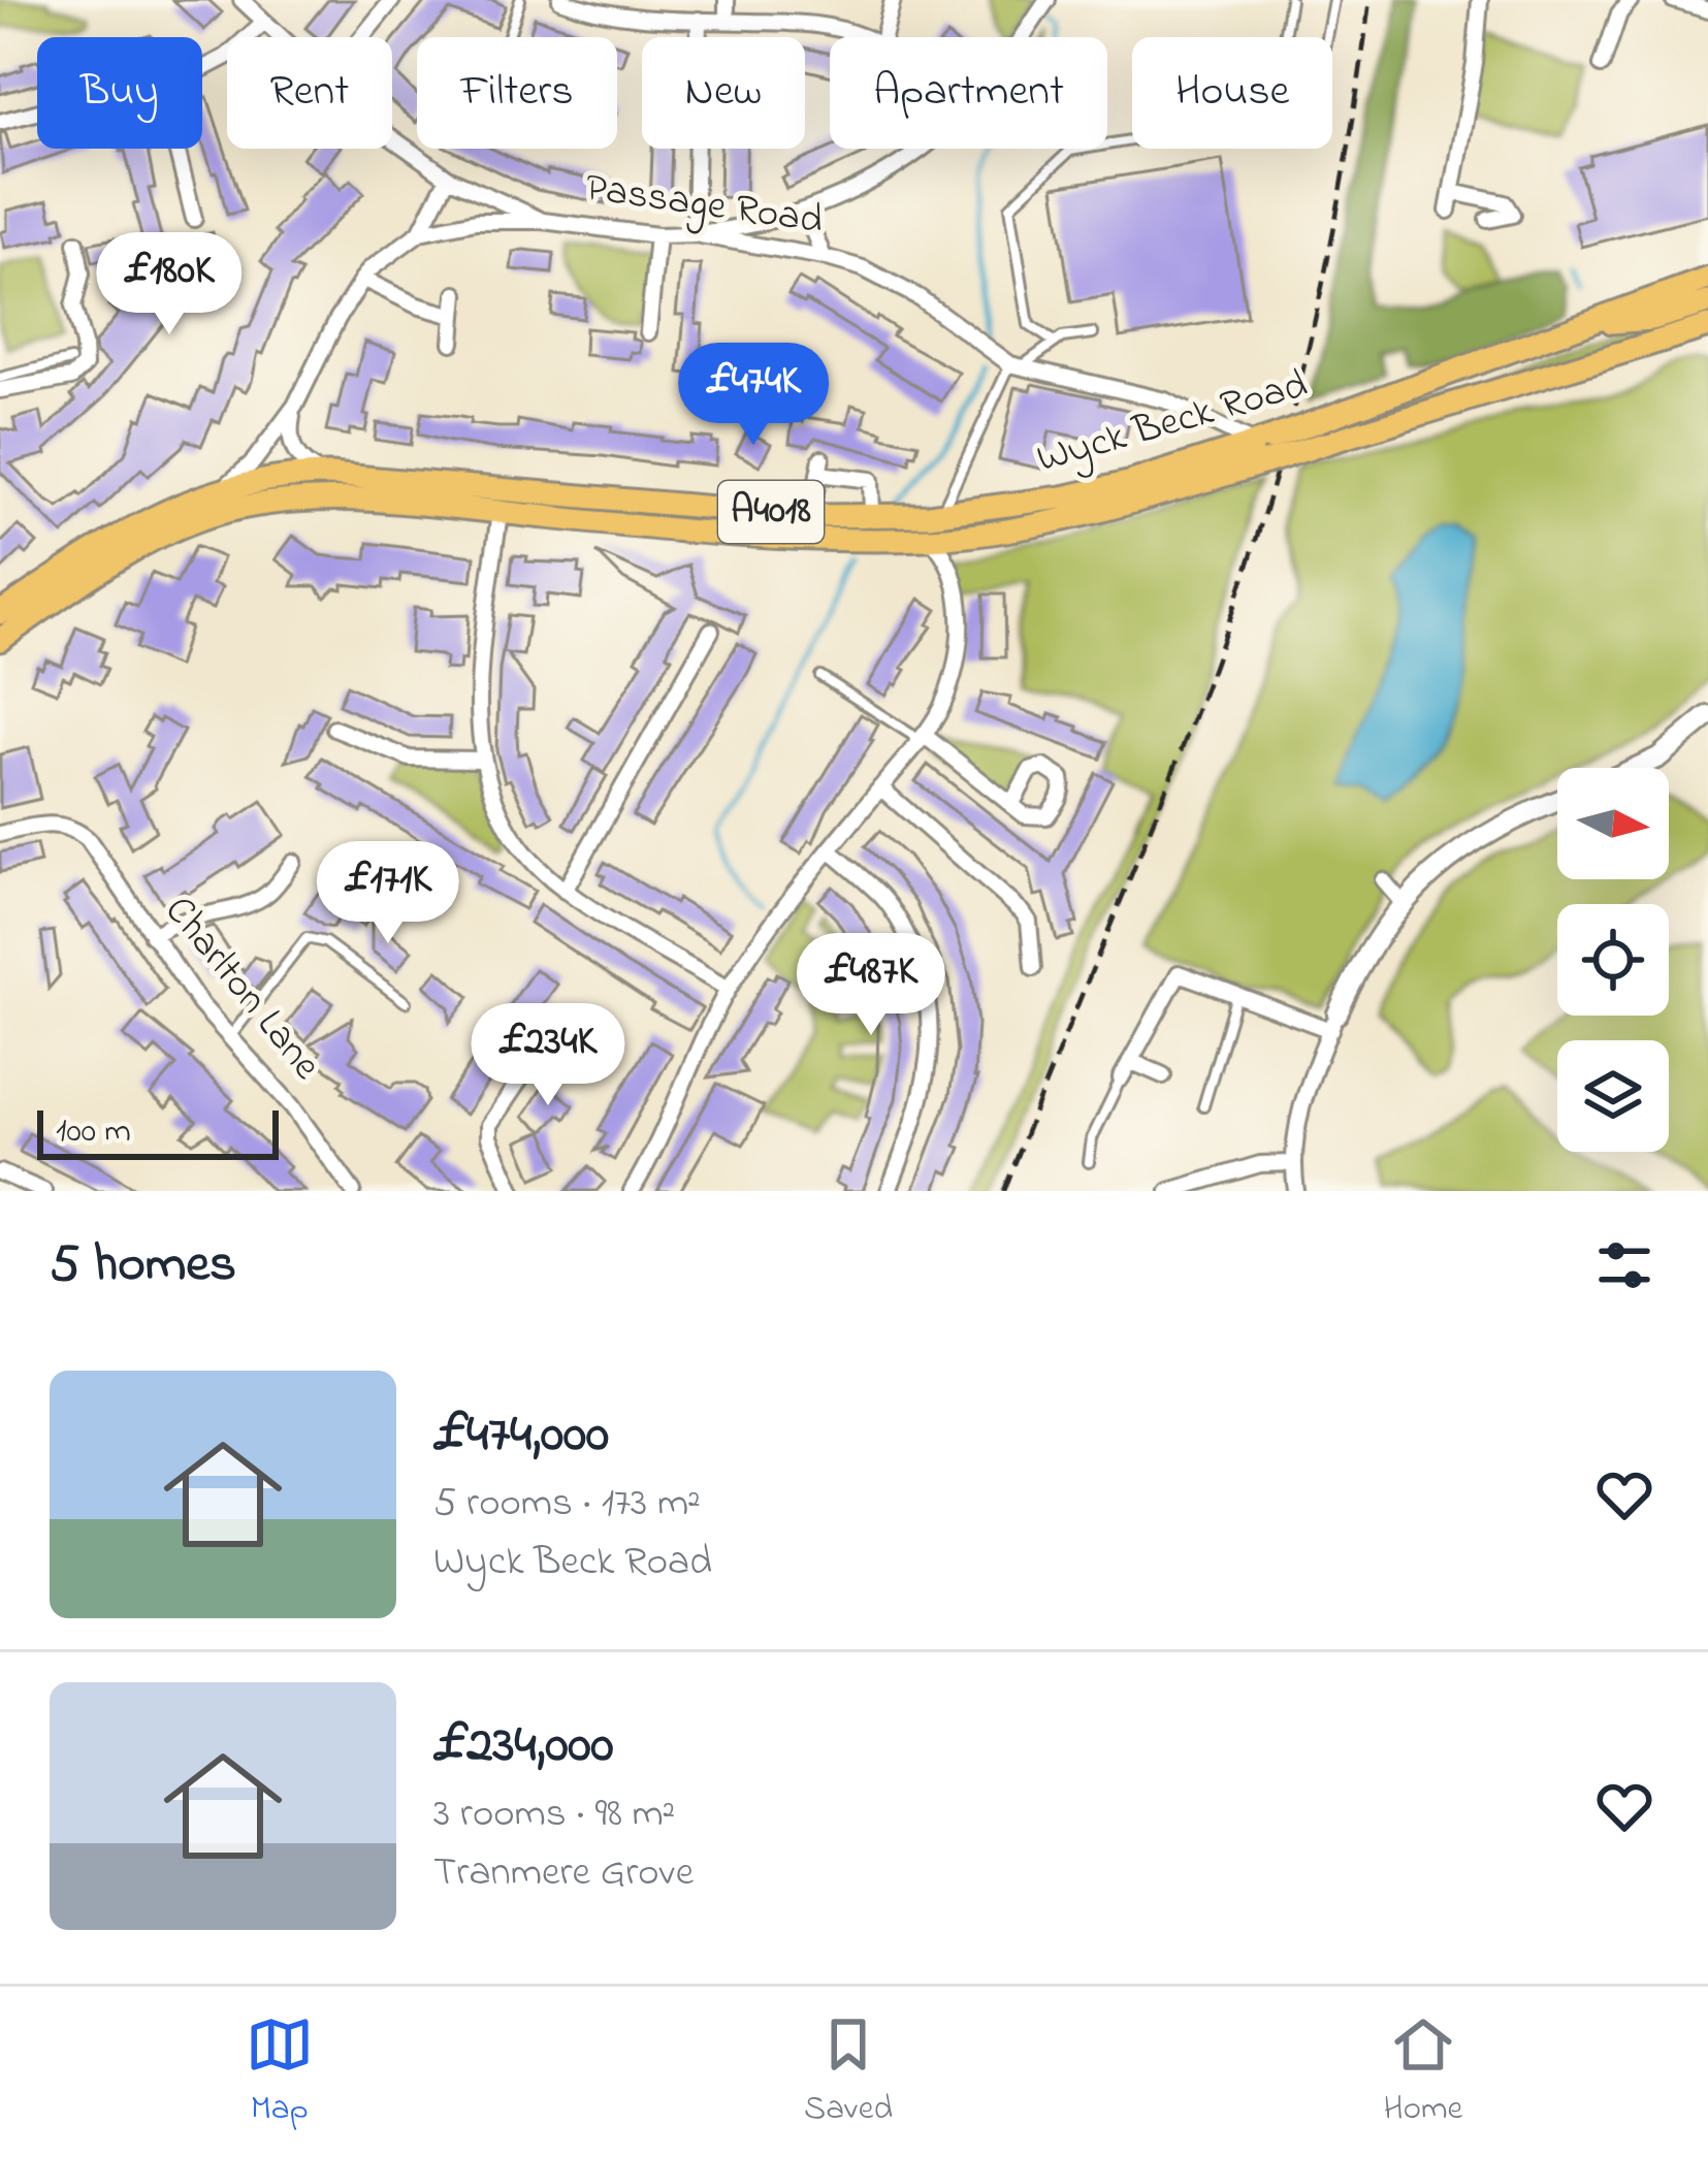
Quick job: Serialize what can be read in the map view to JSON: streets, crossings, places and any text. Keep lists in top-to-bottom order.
{
  "streets": {
    "main road": ["Passage Road", "Wyck Beck Road", "A4018"],
    "street": ["Charlton Lane"]
  },
  "crossings": [
    ["Passage Road", "Wyck Beck Road"]
  ],
  "scale_bar": "100 m",
  "north": "right",
  "page": {
    "chip": [
      "Buy",
      "Rent",
      "Filters",
      "New",
      "Apartment",
      "House"
    ],
    "price": [
      "£180K",
      "£474K",
      "£171K",
      "£487K",
      "£234K"
    ],
    "scale": "100 m",
    "heading": "5 homes",
    "list": [
      {
        "name": "£474,000",
        "note": "5 rooms · 173 m² · Wyck Beck Road"
      },
      {
        "name": "£234,000",
        "note": "3 rooms · 98 m² · Tranmere Grove"
      }
    ],
    "tabs": ["Map", "Saved", "Home"]
  }
}
